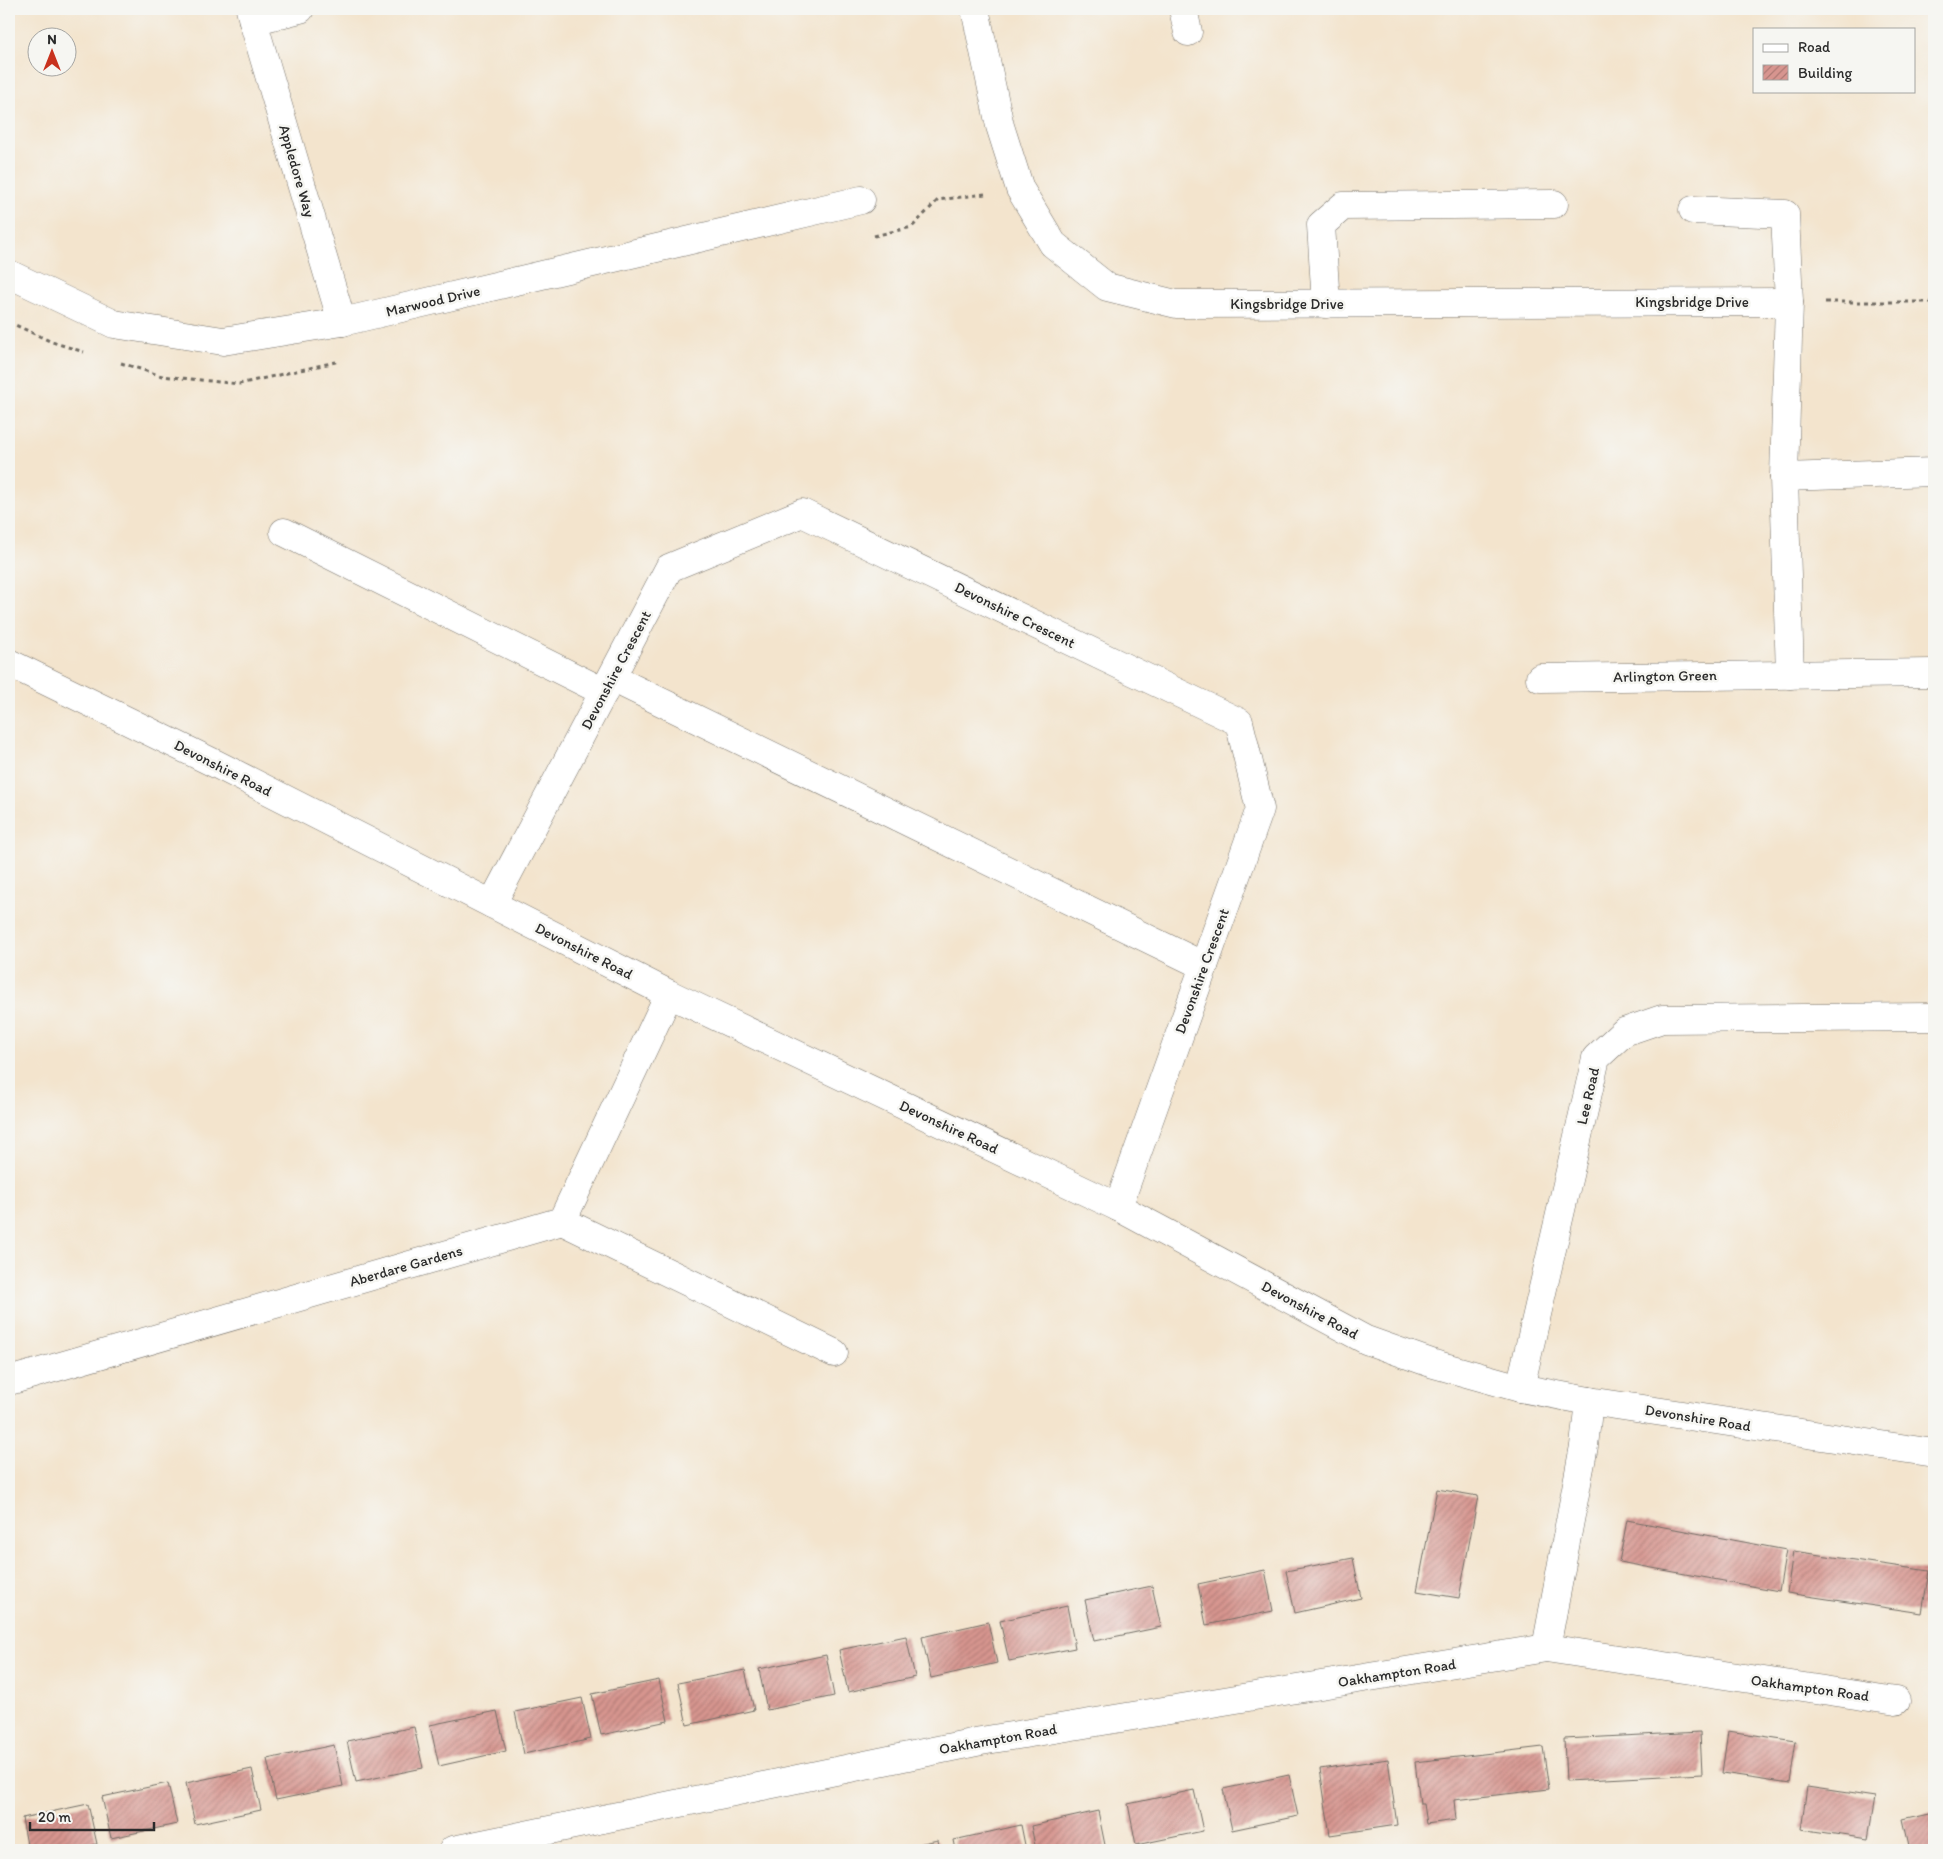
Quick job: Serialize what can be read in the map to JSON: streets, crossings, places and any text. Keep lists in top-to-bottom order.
{
  "streets": {
    "street": [
      "Appledore Way",
      "Marwood Drive",
      "Kingsbridge Drive",
      "Devonshire Crescent",
      "Arlington Green",
      "Devonshire Road",
      "Lee Road",
      "Aberdare Gardens",
      "Oakhampton Road"
    ]
  },
  "crossings": [
    ["Appledore Way", "Marwood Drive"],
    ["Devonshire Crescent", "Devonshire Road"],
    ["Devonshire Road", "Lee Road"]
  ],
  "legend": ["Road", "Building"],
  "scale_bar": "20 m",
  "north": "top"
}
